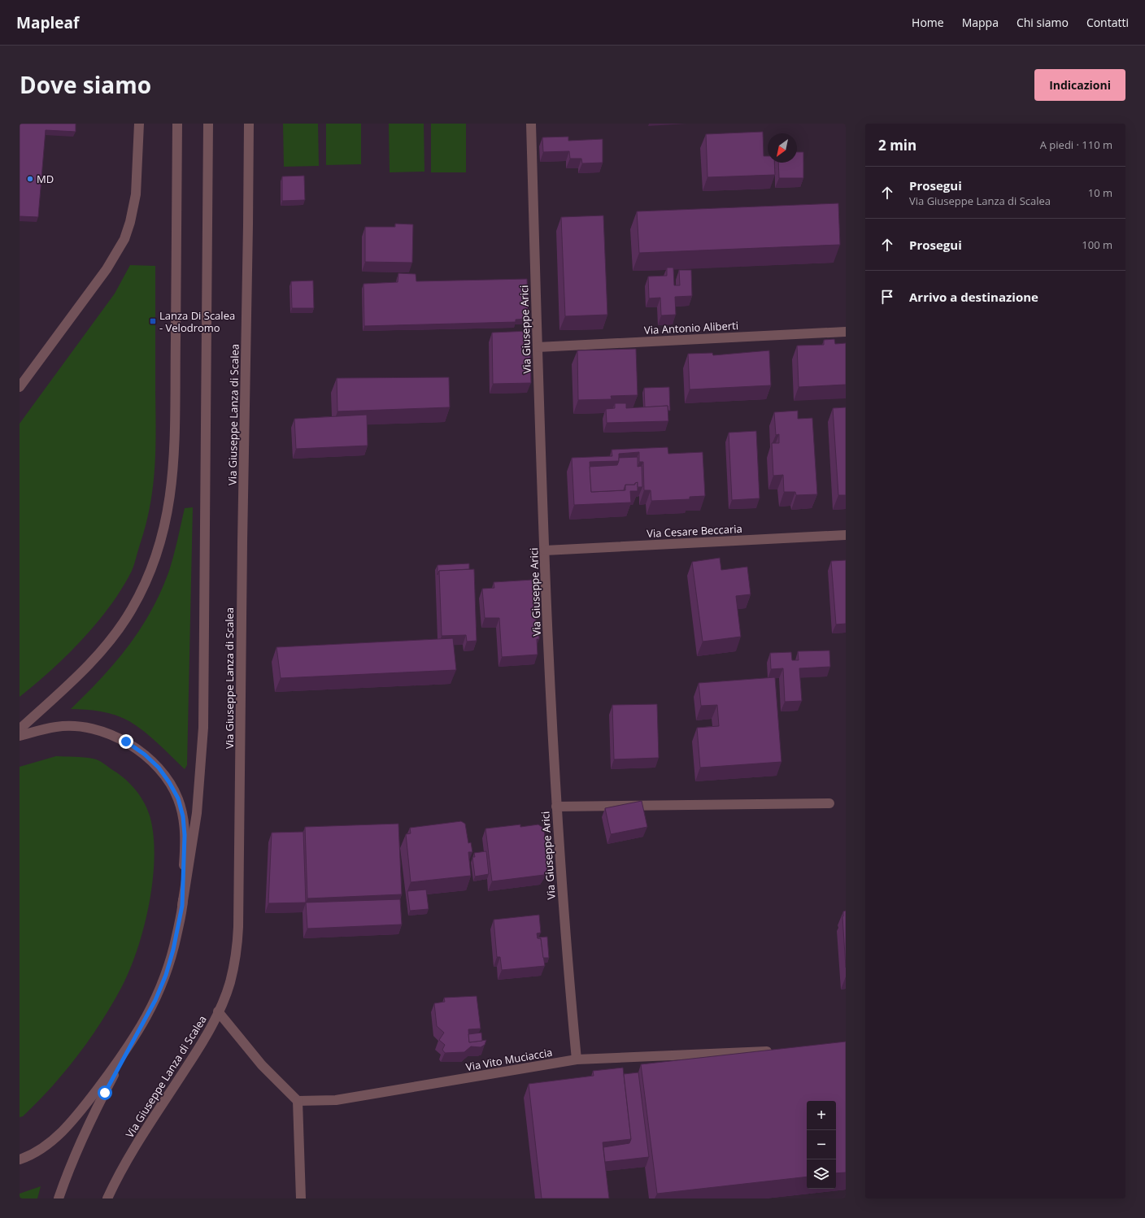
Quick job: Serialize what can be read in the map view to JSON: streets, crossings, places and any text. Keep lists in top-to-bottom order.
{
  "streets": {
    "street": [
      "Via Antonio Aliberti",
      "Via Giuseppe Arici",
      "Via Giuseppe Lanza di Scalea",
      "Via Cesare Beccaria",
      "Via Vito Muciaccia"
    ]
  },
  "crossings": [
    ["Via Antonio Aliberti", "Via Giuseppe Arici"],
    ["Via Giuseppe Arici", "Via Cesare Beccaria"],
    ["Via Giuseppe Arici", "Via Vito Muciaccia"]
  ],
  "places": {
    "other": ["MD"],
    "transit": ["Lanza Di Scalea - Velodromo"]
  },
  "north": "bottom left",
  "page": {
    "header": "Mapleaf",
    "nav": [
      "Home",
      "Mappa",
      "Chi siamo",
      "Contatti"
    ],
    "title": "Dove siamo",
    "buttons": "Indicazioni",
    "heading": ["2 min", "A piedi · 110 m"],
    "list": [
      ["Prosegui", "Via Giuseppe Lanza di Scalea", "10 m"],
      ["Prosegui", "100 m"],
      "Arrivo a destinazione"
    ],
    "map_buttons": ["+", "−"]
  }
}
